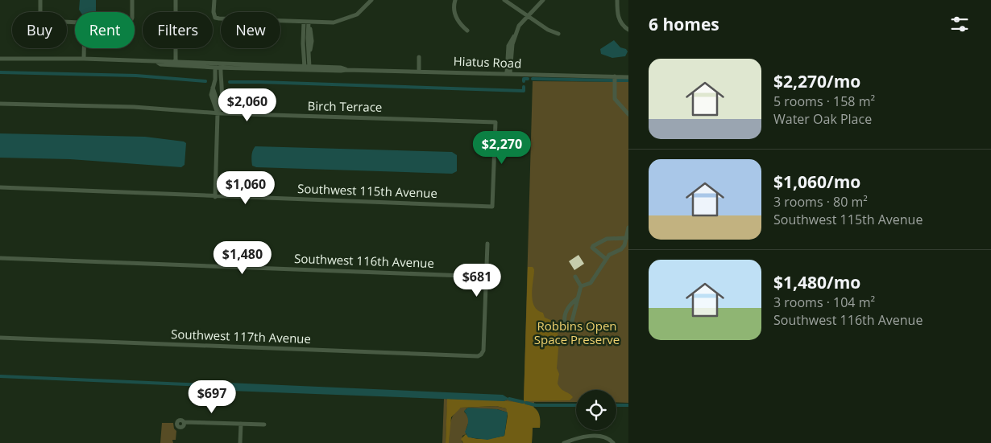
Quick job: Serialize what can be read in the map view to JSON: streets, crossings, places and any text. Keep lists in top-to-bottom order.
{
  "streets": {
    "street": [
      "Hiatus Road",
      "Birch Terrace",
      "Southwest 115th Avenue",
      "Southwest 116th Avenue",
      "Southwest 117th Avenue"
    ]
  },
  "crossings": [
    ["Birch Terrace", "Southwest 115th Avenue"],
    ["Southwest 116th Avenue", "Southwest 117th Avenue"]
  ],
  "parks": ["Robbins Open Space Preserve"],
  "page": {
    "heading": "6 homes",
    "chip": [
      "Buy",
      "Rent",
      "Filters",
      "New"
    ],
    "list": [
      {
        "name": "$2,270/mo",
        "note": "5 rooms · 158 m² · Water Oak Place"
      },
      {
        "name": "$1,060/mo",
        "note": "3 rooms · 80 m² · Southwest 115th Avenue"
      },
      {
        "name": "$1,480/mo",
        "note": "3 rooms · 104 m² · Southwest 116th Avenue"
      }
    ],
    "price": [
      "$2,060",
      "$2,270",
      "$1,060",
      "$1,480",
      "$681",
      "$697"
    ]
  }
}
